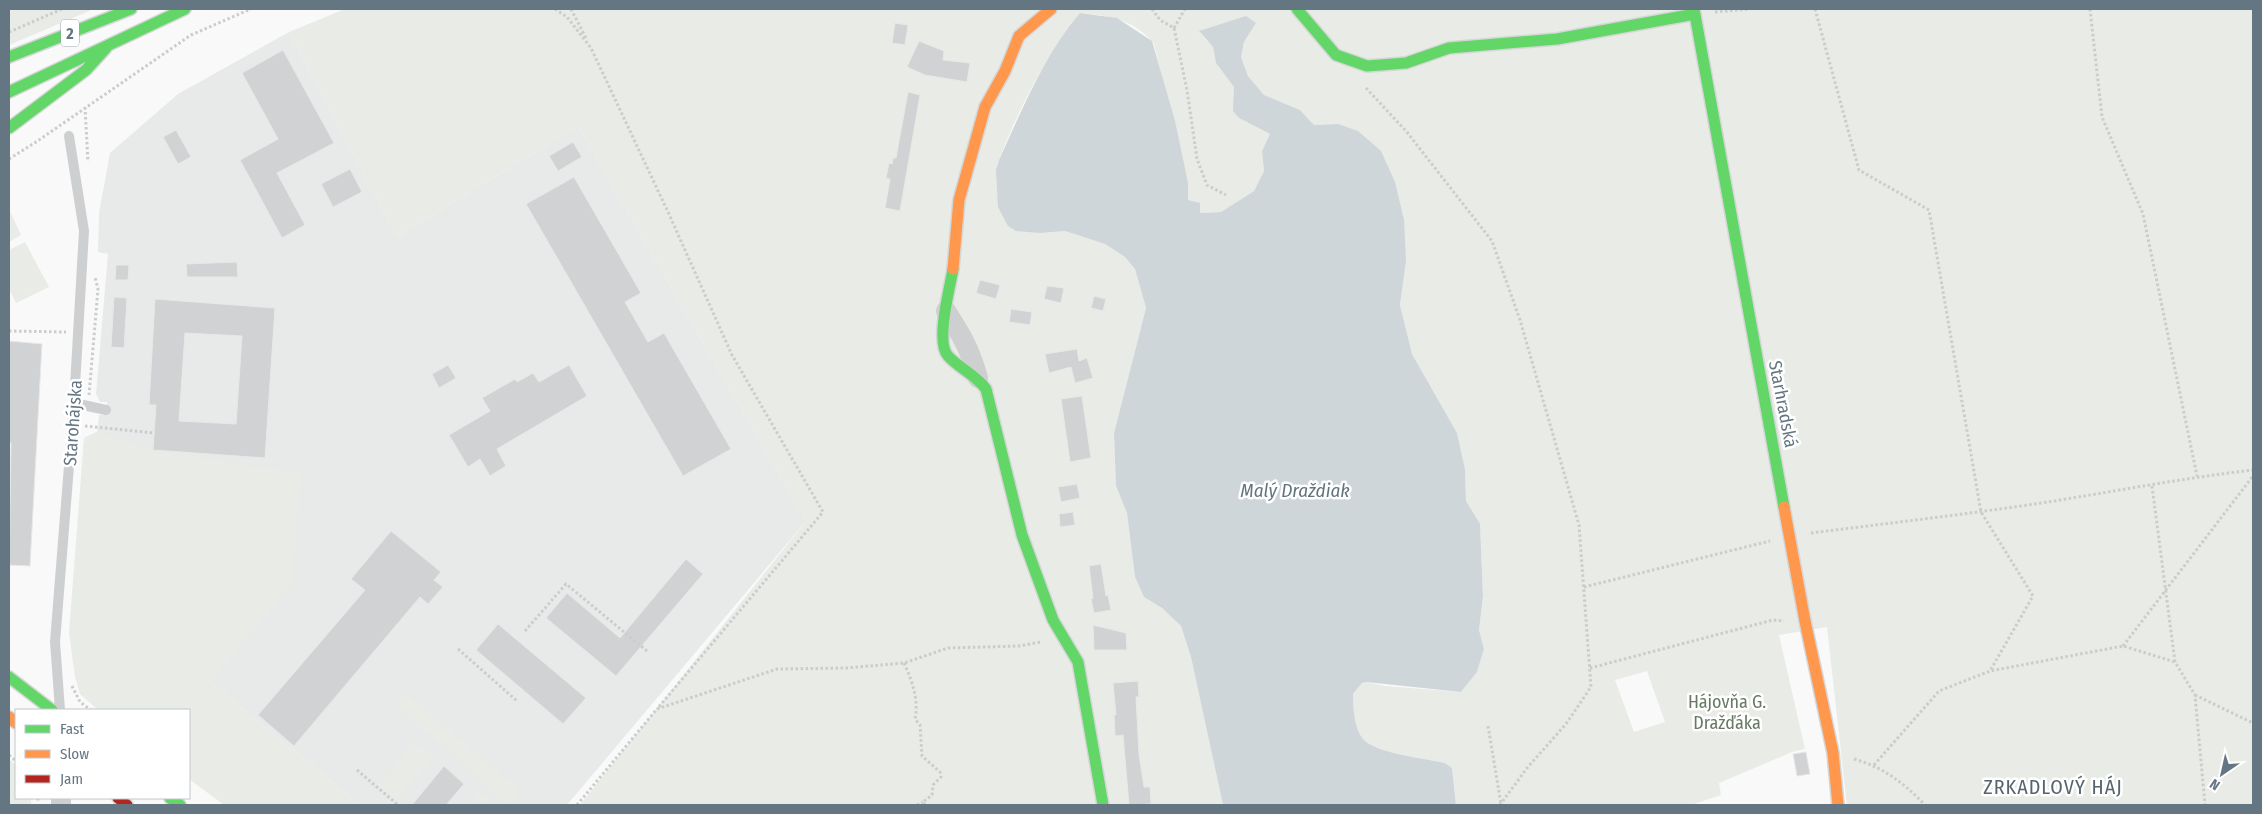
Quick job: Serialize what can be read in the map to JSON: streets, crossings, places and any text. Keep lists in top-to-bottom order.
{
  "streets": {
    "street": ["2", "Starhradská"],
    "lane": ["Starohájska"]
  },
  "districts": ["ZRKADLOVÝ HÁJ"],
  "water": ["Malý Draždiak"],
  "parks": ["Hájovňa G. Dražďáka"],
  "legend": ["Fast", "Slow", "Jam"],
  "north": "bottom left"
}
